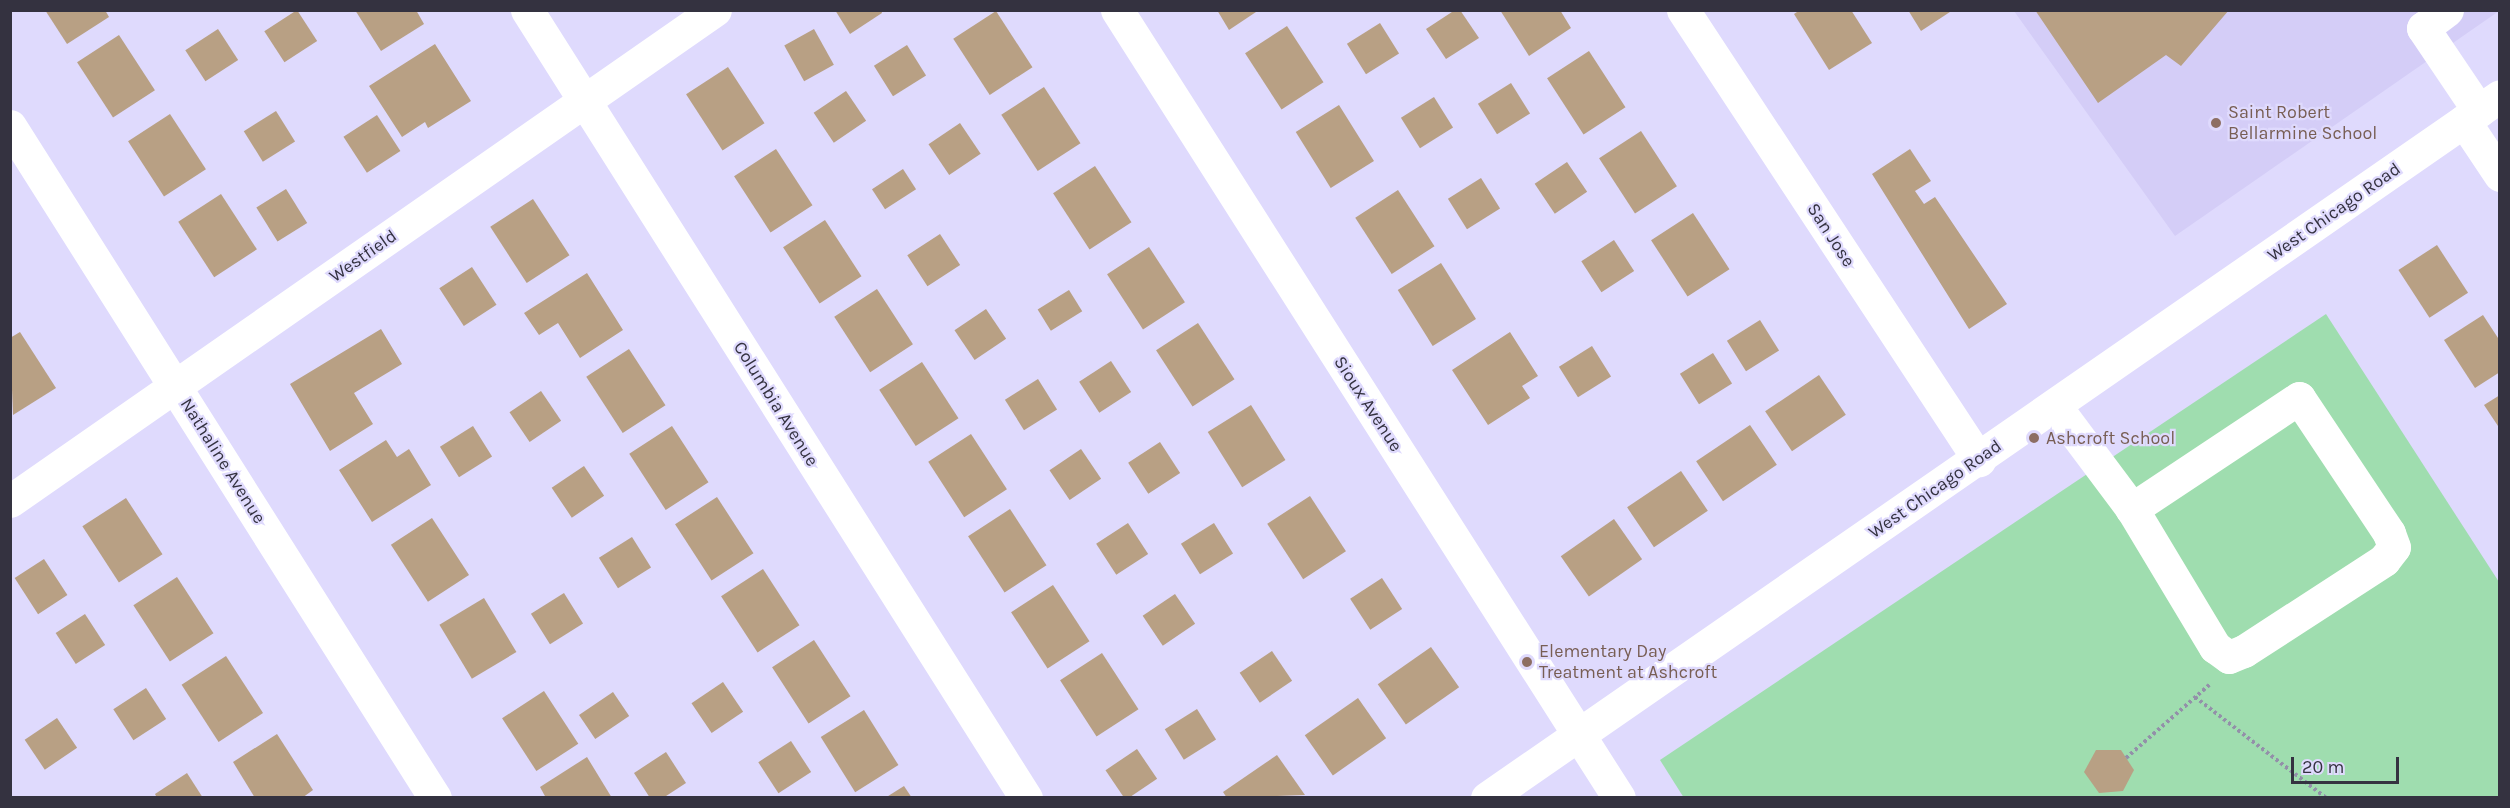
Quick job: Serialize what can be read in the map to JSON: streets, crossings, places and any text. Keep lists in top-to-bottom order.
{
  "streets": {
    "street": [
      "West Chicago Road",
      "San Jose",
      "Westfield",
      "Columbia Avenue",
      "Sioux Avenue",
      "Nathaline Avenue"
    ]
  },
  "crossings": [
    ["West Chicago Road", "San Jose"],
    ["West Chicago Road", "Sioux Avenue"],
    ["Westfield", "Columbia Avenue"],
    ["Westfield", "Nathaline Avenue"]
  ],
  "places": ["Saint Robert Bellarmine School", "Ashcroft School", "Elementary Day Treatment at Ashcroft"],
  "scale_bar": "20 m"
}
